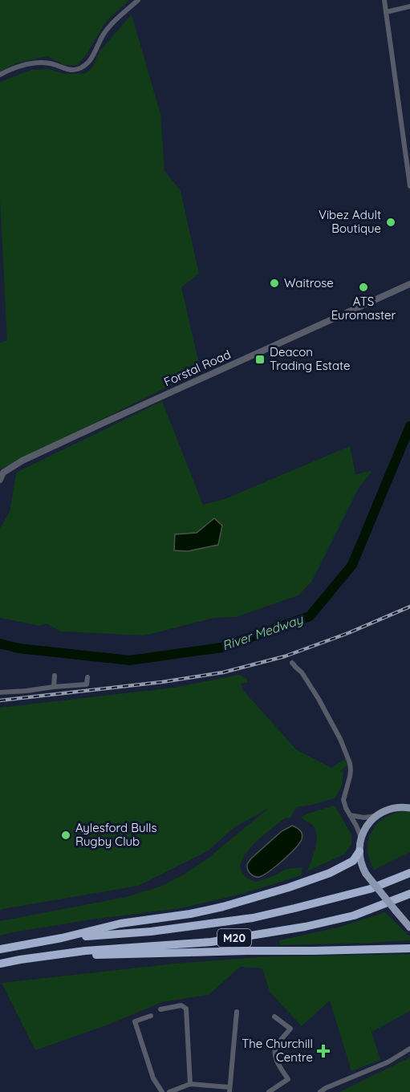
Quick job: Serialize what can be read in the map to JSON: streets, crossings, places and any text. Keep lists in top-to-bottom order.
{
  "streets": {
    "highway": ["M20"],
    "street": ["Forstal Road"]
  },
  "water": ["River Medway"],
  "places": {
    "other": [
      "Vibez Adult Boutique",
      "Waitrose",
      "ATS Euromaster",
      "Aylesford Bulls Rugby Club"
    ],
    "transit": ["Deacon Trading Estate"],
    "health": ["The Churchill Centre"]
  }
}
